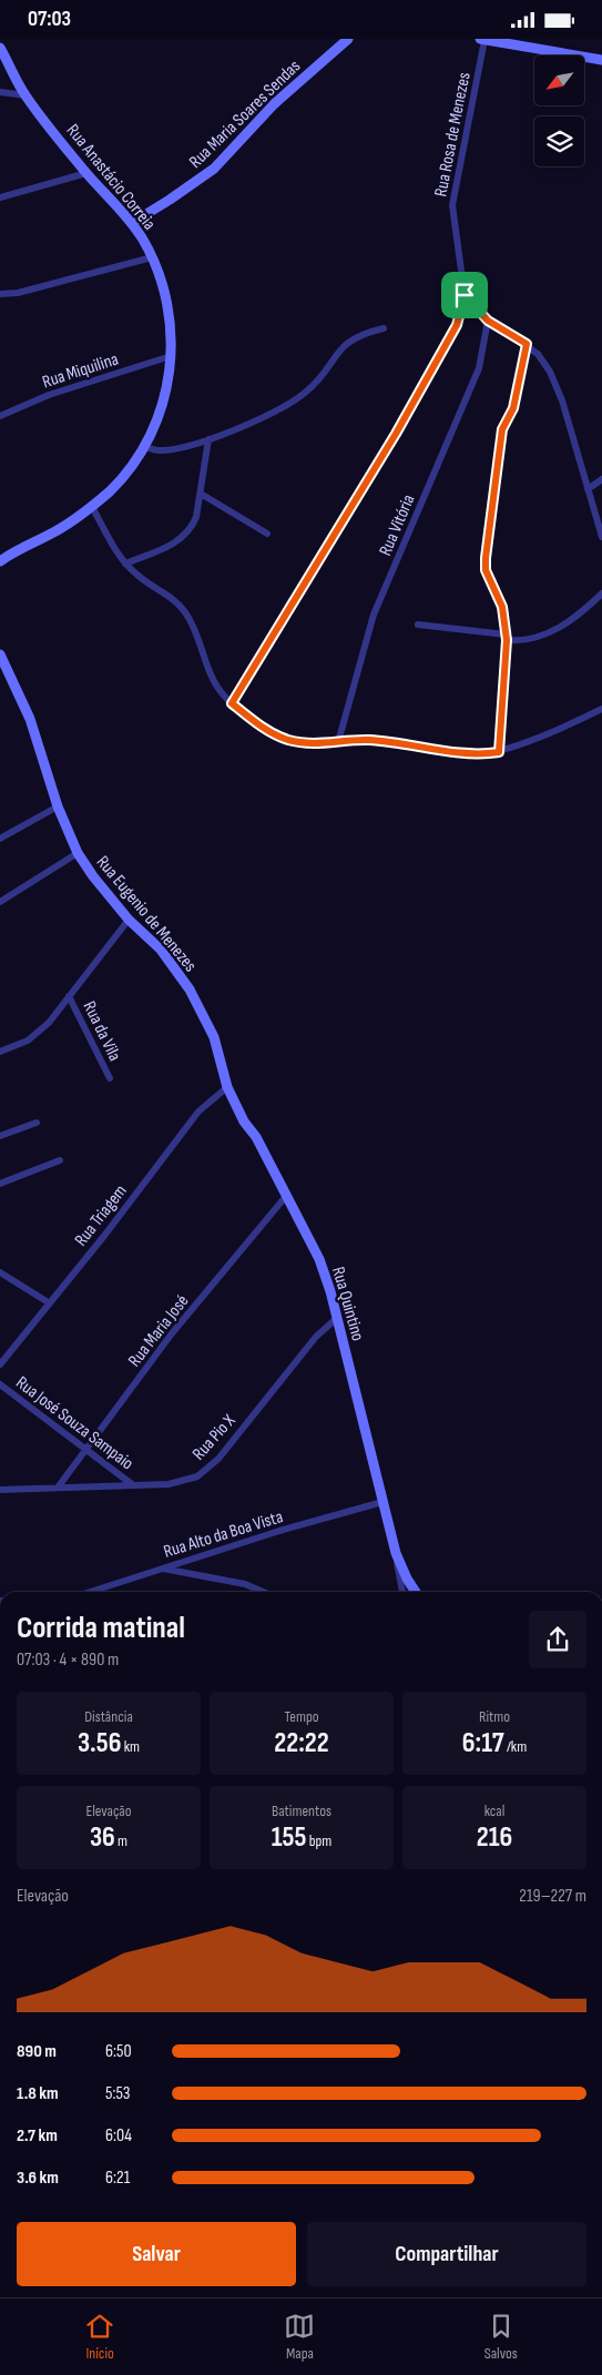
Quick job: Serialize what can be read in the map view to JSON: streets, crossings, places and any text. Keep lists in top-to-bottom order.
{
  "streets": {
    "main road": [
      "Rua Maria Soares Sendas",
      "Rua Anastácio Correia",
      "Rua Eugenio de Menezes",
      "Rua Quintino"
    ],
    "street": [
      "Rua Rosa de Menezes",
      "Rua Miquilina",
      "Rua Vitória",
      "Rua da Vila",
      "Rua Triagem",
      "Rua Maria José",
      "Rua José Souza Sampaio",
      "Rua Pio X",
      "Rua Alto da Boa Vista"
    ]
  },
  "crossings": [
    ["Rua Maria Soares Sendas", "Rua Anastácio Correia"],
    ["Rua Anastácio Correia", "Rua Miquilina"],
    ["Rua Eugenio de Menezes", "Rua Quintino"],
    ["Rua Triagem", "Rua Quintino"],
    ["Rua Quintino", "Rua Maria José"],
    ["Rua Quintino", "Rua Pio X"],
    ["Rua Quintino", "Rua Alto da Boa Vista"],
    ["Rua Maria José", "Rua José Souza Sampaio"],
    ["Rua Maria José", "Rua Pio X"],
    ["Rua José Souza Sampaio", "Rua Pio X"]
  ],
  "north": "bottom left",
  "page": {
    "status": "07:03",
    "heading": ["Corrida matinal", "07:03 · 4 × 890 m"],
    "stats": [
      ["Distância", "3.56 km"],
      ["Tempo", "22:22"],
      ["Ritmo", "6:17 /km"],
      ["Elevação", "36 m"],
      ["Batimentos", "155 bpm"],
      ["kcal", "216"]
    ],
    "chart": ["Elevação", "219–227 m"],
    "list": [
      {
        "name": "890 m",
        "note": "6:50"
      },
      {
        "name": "1.8 km",
        "note": "5:53"
      },
      {
        "name": "2.7 km",
        "note": "6:04"
      },
      {
        "name": "3.6 km",
        "note": "6:21"
      }
    ],
    "buttons": ["Salvar", "Compartilhar"],
    "tabs": ["Início", "Mapa", "Salvos"]
  }
}
